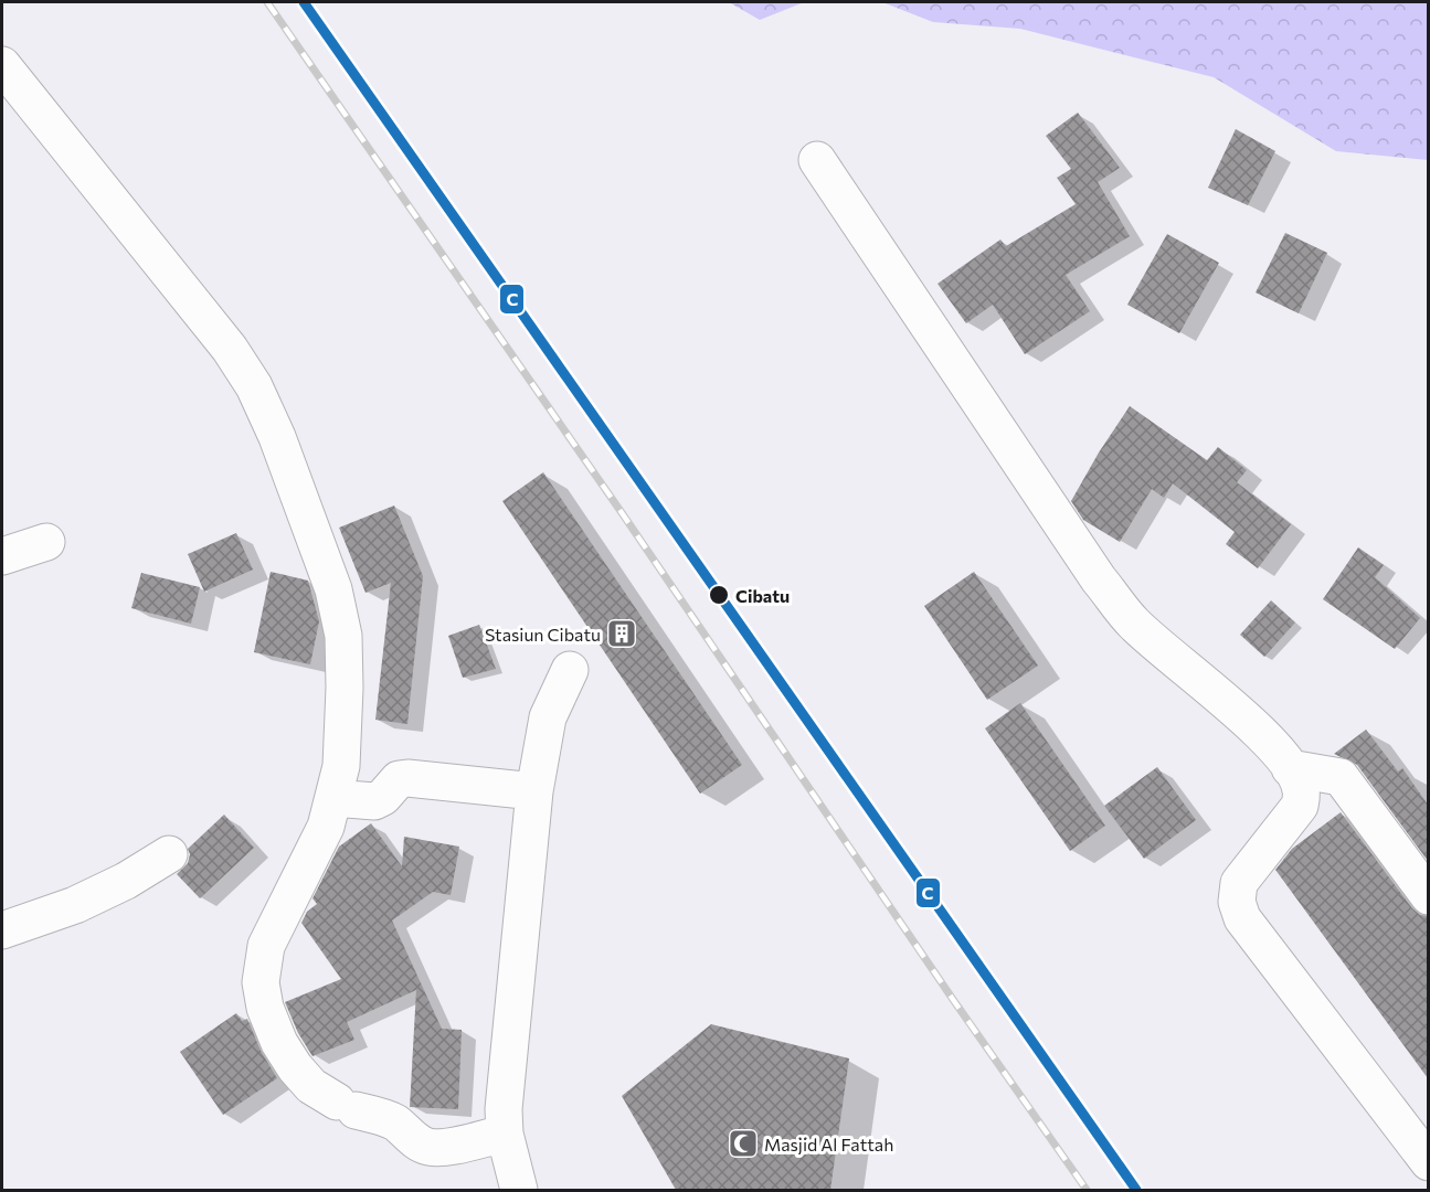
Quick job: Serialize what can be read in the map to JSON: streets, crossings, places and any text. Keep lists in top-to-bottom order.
{
  "places": {
    "other": ["Cibatu"],
    "building": ["Stasiun Cibatu"],
    "mosque": ["Masjid Al Fattah"]
  },
  "lines": ["transit line C"]
}
